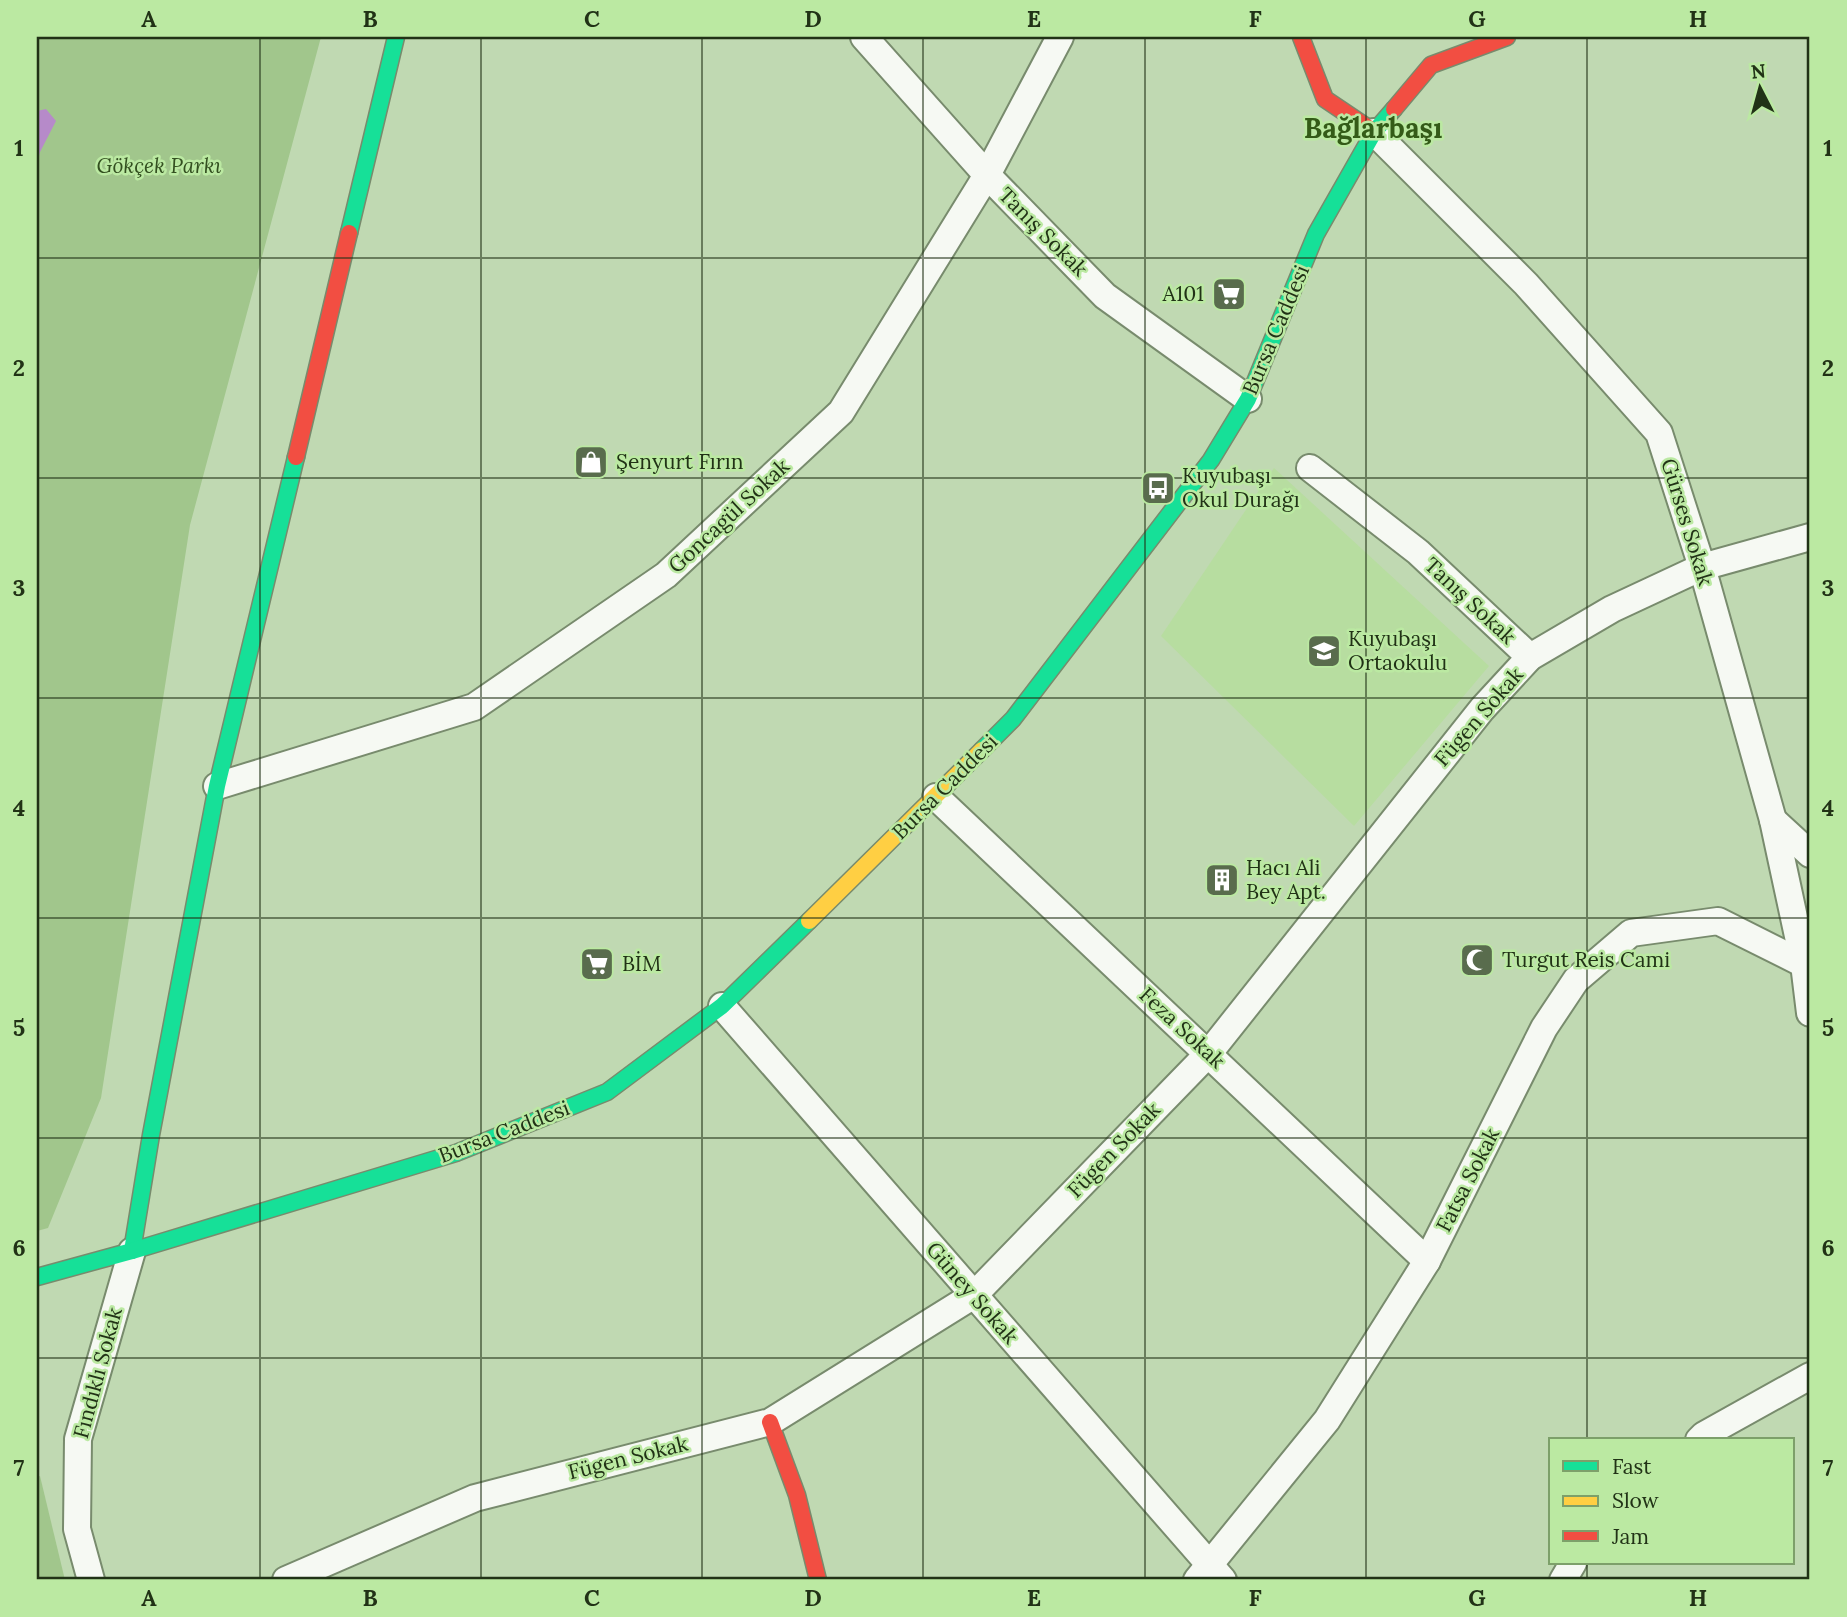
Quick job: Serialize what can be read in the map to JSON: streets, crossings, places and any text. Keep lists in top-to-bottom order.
{
  "streets": {
    "street": [
      "Tanış Sokak",
      "Bursa Caddesi",
      "Goncagül Sokak",
      "Gürses Sokak",
      "Fügen Sokak",
      "Feza Sokak",
      "Fatsa Sokak",
      "Güney Sokak",
      "Fındıklı Sokak"
    ]
  },
  "crossings": [
    ["Tanış Sokak", "Bursa Caddesi"],
    ["Tanış Sokak", "Goncagül Sokak"],
    ["Tanış Sokak", "Fügen Sokak"],
    ["Bursa Caddesi", "Gürses Sokak"],
    ["Bursa Caddesi", "Feza Sokak"],
    ["Bursa Caddesi", "Güney Sokak"],
    ["Bursa Caddesi", "Fındıklı Sokak"],
    ["Gürses Sokak", "Fügen Sokak"],
    ["Gürses Sokak", "Fatsa Sokak"],
    ["Fügen Sokak", "Feza Sokak"],
    ["Fügen Sokak", "Güney Sokak"],
    ["Feza Sokak", "Fatsa Sokak"],
    ["Fatsa Sokak", "Güney Sokak"]
  ],
  "districts": ["Bağlarbaşı"],
  "parks": ["Gökçek Parkı"],
  "places": {
    "supermarket": ["A101", "BİM"],
    "shop": ["Şenyurt Fırın"],
    "bus stop": ["Kuyubaşı Okul Durağı"],
    "school or university": ["Kuyubaşı Ortaokulu"],
    "building": ["Hacı Ali Bey Apt."],
    "mosque": ["Turgut Reis Cami"]
  },
  "legend": ["Fast", "Slow", "Jam"],
  "north": "top",
  "grid": {
    "columns": [
      "A",
      "B",
      "C",
      "D",
      "E",
      "F",
      "G",
      "H"
    ],
    "rows": [
      "1",
      "2",
      "3",
      "4",
      "5",
      "6",
      "7"
    ]
  }
}
